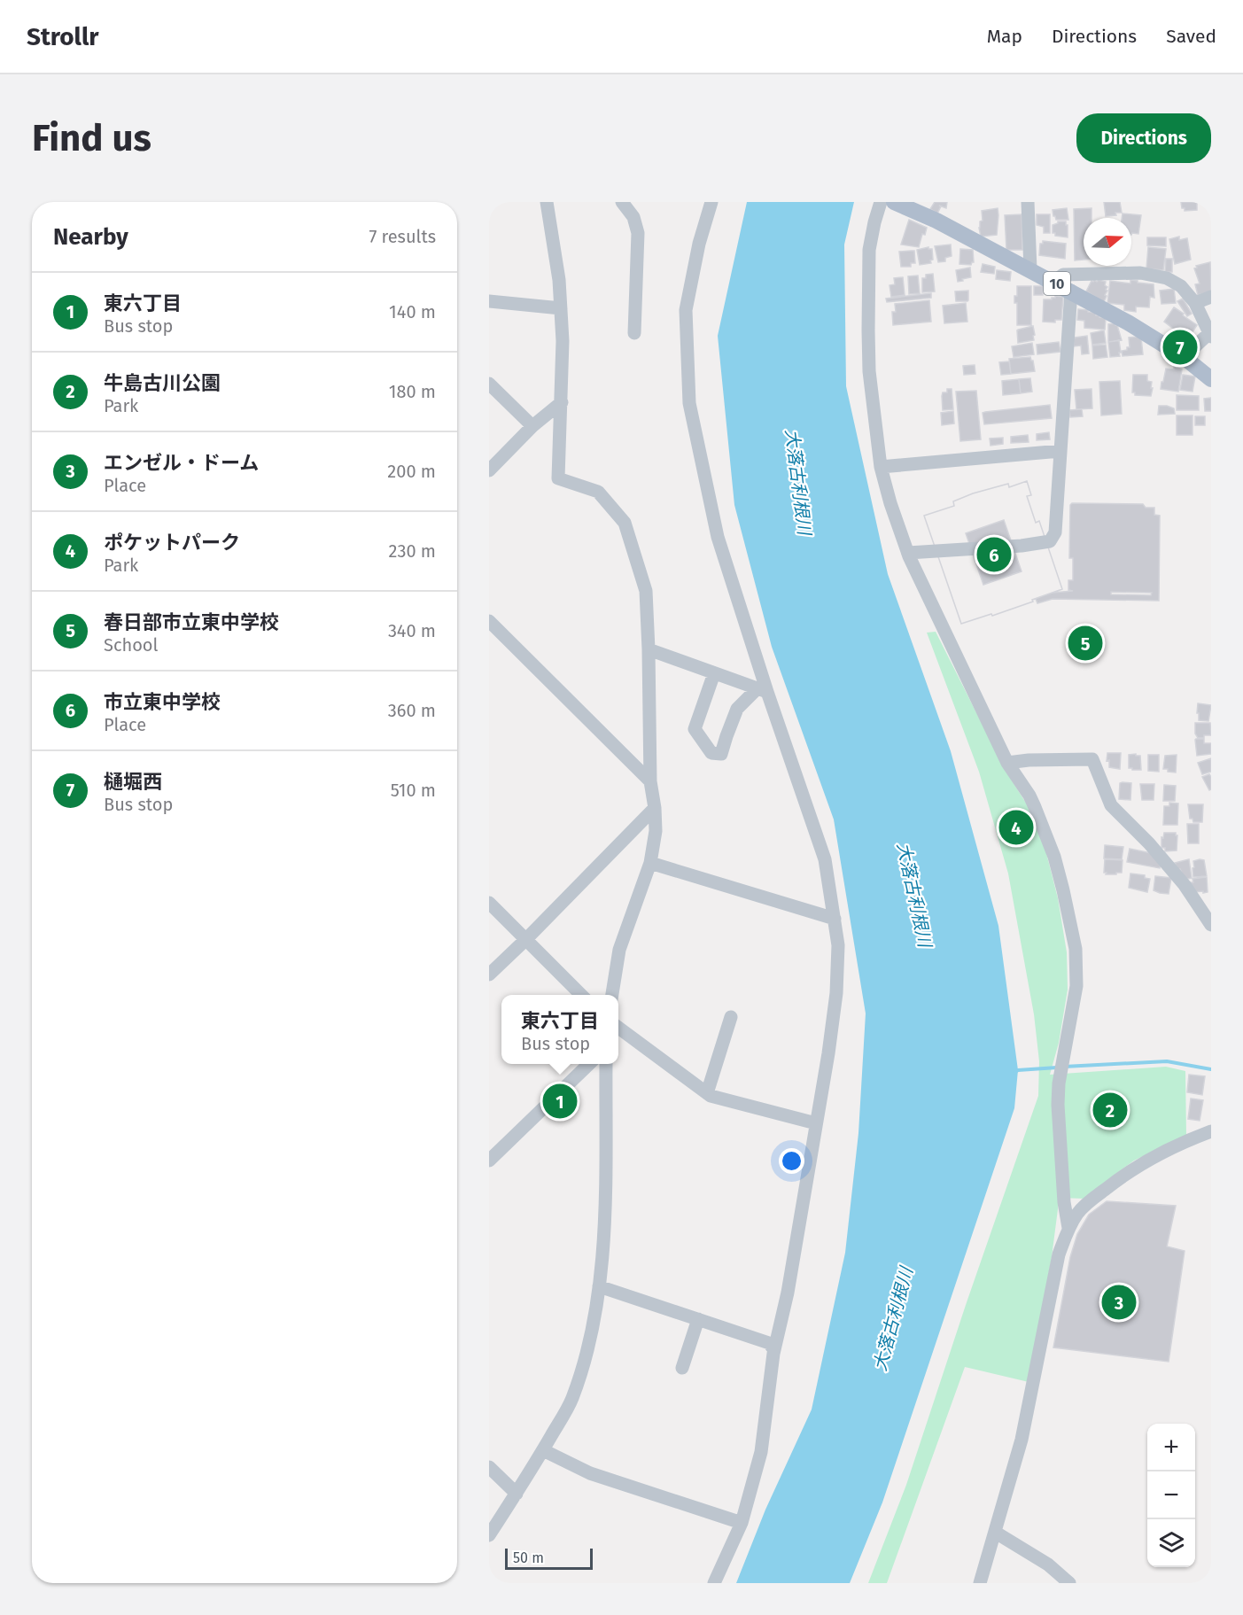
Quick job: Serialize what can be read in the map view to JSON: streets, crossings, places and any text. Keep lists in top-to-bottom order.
{
  "streets": {
    "main road": ["10"]
  },
  "water": ["大落古利根川"],
  "scale_bar": "50 m",
  "north": "right",
  "page": {
    "header": "Strollr",
    "nav": ["Map", "Directions", "Saved"],
    "buttons": "Directions",
    "title": "Find us",
    "heading": ["Nearby", "7 results"],
    "list": [
      {
        "mark": "1",
        "name": "東六丁目",
        "note": "Bus stop",
        "value": "140 m"
      },
      {
        "mark": "2",
        "name": "牛島古川公園",
        "note": "Park",
        "value": "180 m"
      },
      {
        "mark": "3",
        "name": "エンゼル・ドーム",
        "note": "Place",
        "value": "200 m"
      },
      {
        "mark": "4",
        "name": "ポケットパーク",
        "note": "Park",
        "value": "230 m"
      },
      {
        "mark": "5",
        "name": "春日部市立東中学校",
        "note": "School",
        "value": "340 m"
      },
      {
        "mark": "6",
        "name": "市立東中学校",
        "note": "Place",
        "value": "360 m"
      },
      {
        "mark": "7",
        "name": "樋堀西",
        "note": "Bus stop",
        "value": "510 m"
      }
    ],
    "pins": [
      "7",
      "6",
      "5",
      "4",
      "1",
      "2",
      "3"
    ],
    "popup": ["東六丁目", "Bus stop"],
    "map_buttons": ["+", "−"],
    "scale": "50 m"
  }
}
